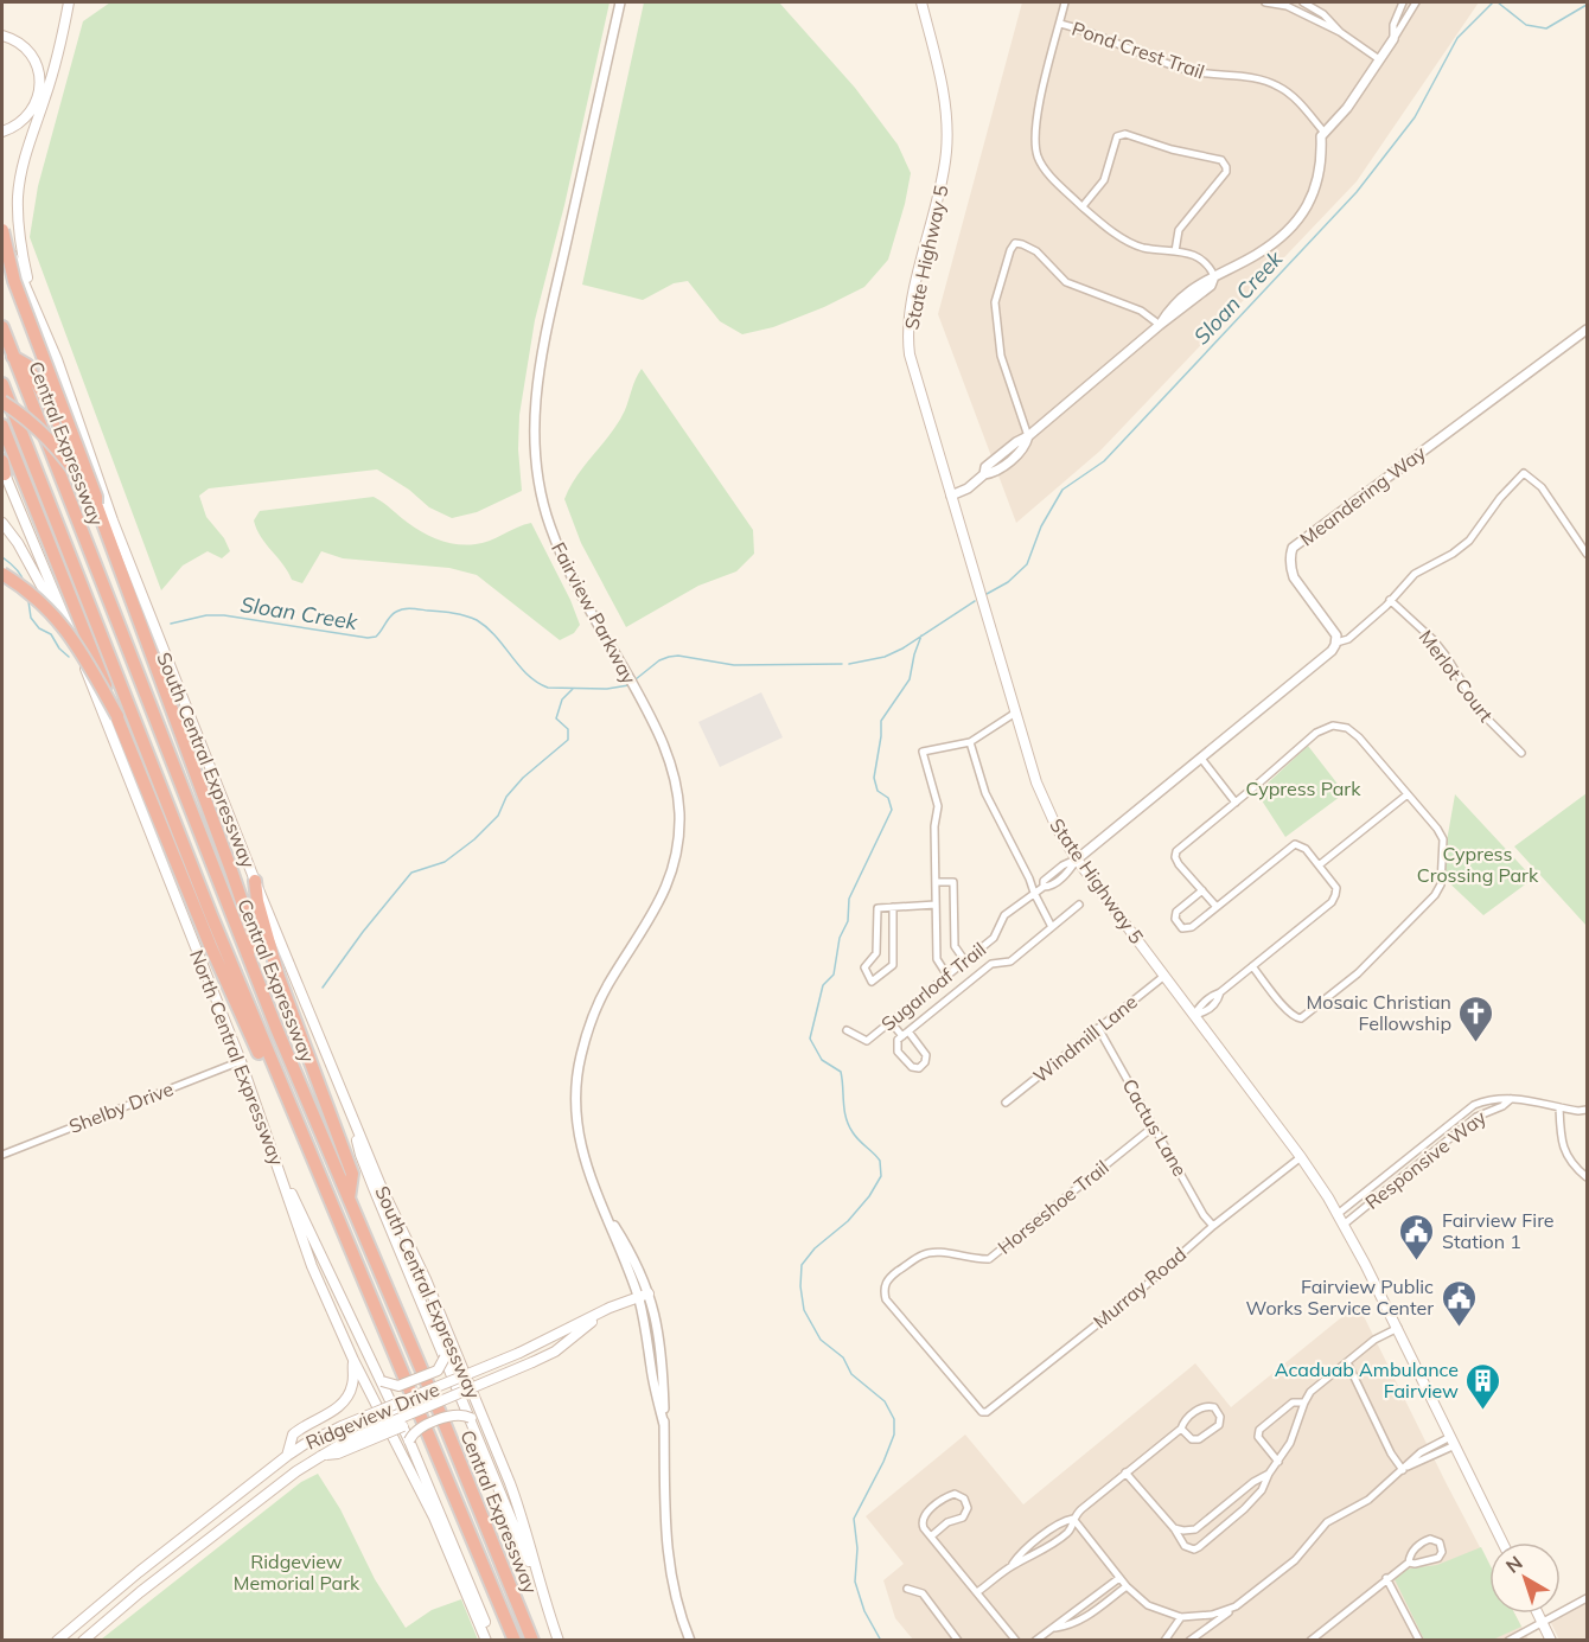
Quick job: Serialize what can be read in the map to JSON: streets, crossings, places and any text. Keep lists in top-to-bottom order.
{
  "streets": {
    "highway": ["Central Expressway"],
    "main road": [
      "State Highway 5",
      "South Central Expressway",
      "North Central Expressway",
      "Ridgeview Drive"
    ],
    "street": [
      "Pond Crest Trail",
      "Meandering Way",
      "Fairview Parkway",
      "Merlot Court",
      "Sugarloaf Trail",
      "Windmill Lane",
      "Shelby Drive",
      "Cactus Lane",
      "Responsive Way",
      "Horseshoe Trail",
      "Murray Road"
    ]
  },
  "crossings": [
    ["State Highway 5", "Sugarloaf Trail"],
    ["State Highway 5", "Windmill Lane"],
    ["State Highway 5", "Responsive Way"],
    ["State Highway 5", "Murray Road"],
    ["Fairview Parkway", "Ridgeview Drive"],
    ["Windmill Lane", "Cactus Lane"],
    ["North Central Expressway", "Shelby Drive"],
    ["Cactus Lane", "Horseshoe Trail"],
    ["Cactus Lane", "Murray Road"],
    ["Horseshoe Trail", "Murray Road"]
  ],
  "water": ["Sloan Creek"],
  "parks": ["Cypress Park", "Cypress Crossing Park", "Ridgeview Memorial Park"],
  "places": {
    "church": ["Mosaic Christian Fellowship"],
    "public building": ["Fairview Fire Station 1", "Fairview Public Works Service Center"],
    "building": ["Acaduab Ambulance Fairview"]
  },
  "north": "top left"
}
